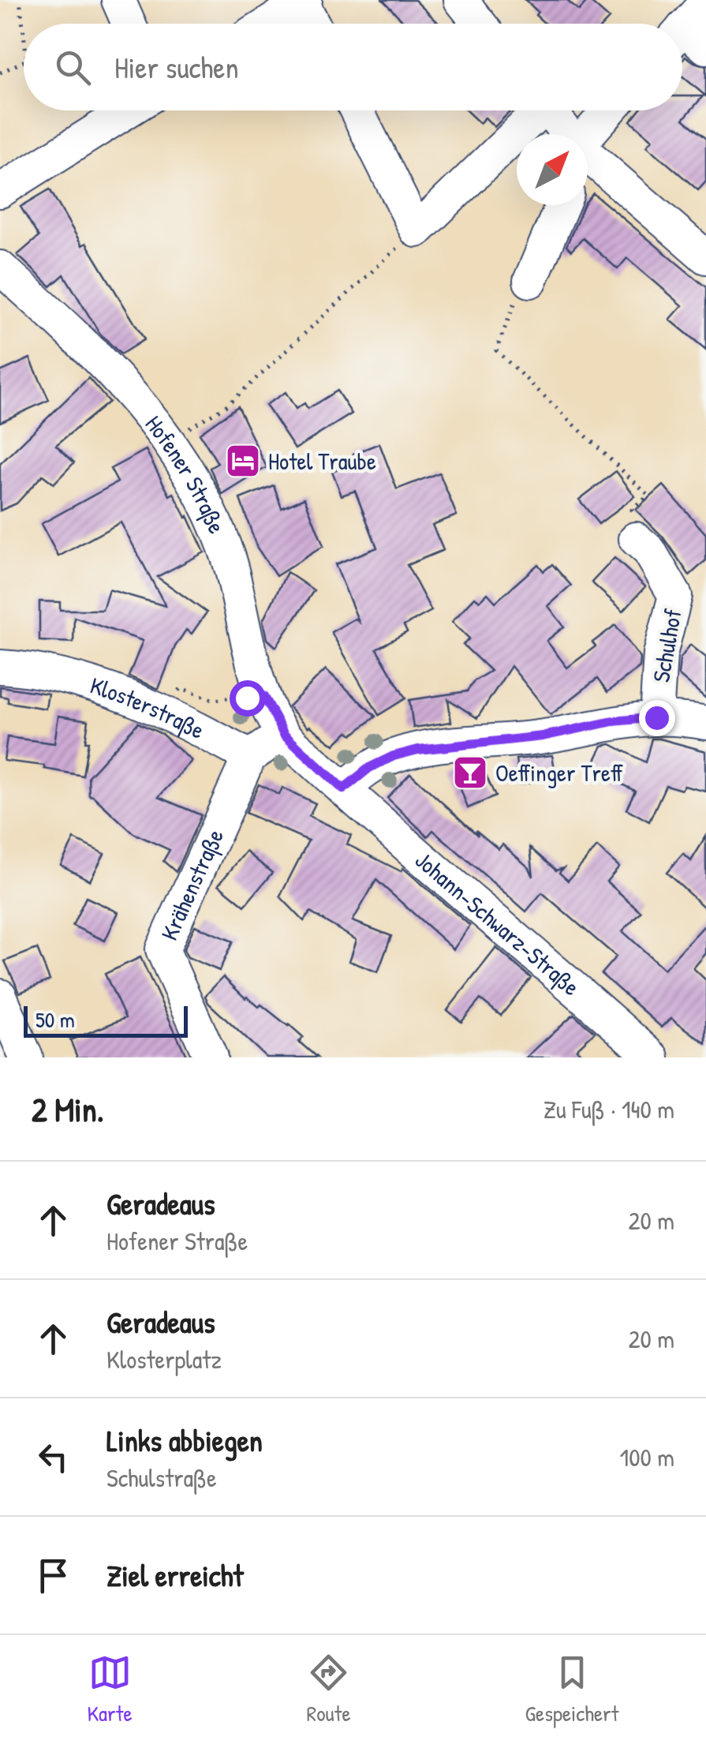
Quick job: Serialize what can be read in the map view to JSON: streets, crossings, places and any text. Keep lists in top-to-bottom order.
{
  "streets": {
    "street": [
      "Hofener Straße",
      "Schulhof",
      "Klosterstraße",
      "Krähenstraße",
      "Johann-Schwarz-Straße"
    ]
  },
  "crossings": [
    ["Hofener Straße", "Johann-Schwarz-Straße"],
    ["Klosterstraße", "Krähenstraße"]
  ],
  "places": {
    "hotel": ["Hotel Traube"],
    "bar": ["Oeffinger Treff"]
  },
  "scale_bar": "50 m",
  "north": "top right",
  "page": {
    "search": "Hier suchen",
    "scale": "50 m",
    "heading": ["2 Min.", "Zu Fuß · 140 m"],
    "list": [
      ["Geradeaus", "Hofener Straße", "20 m"],
      ["Geradeaus", "Klosterplatz", "20 m"],
      ["Links abbiegen", "Schulstraße", "100 m"],
      "Ziel erreicht"
    ],
    "nav": ["Karte", "Route", "Gespeichert"]
  }
}
